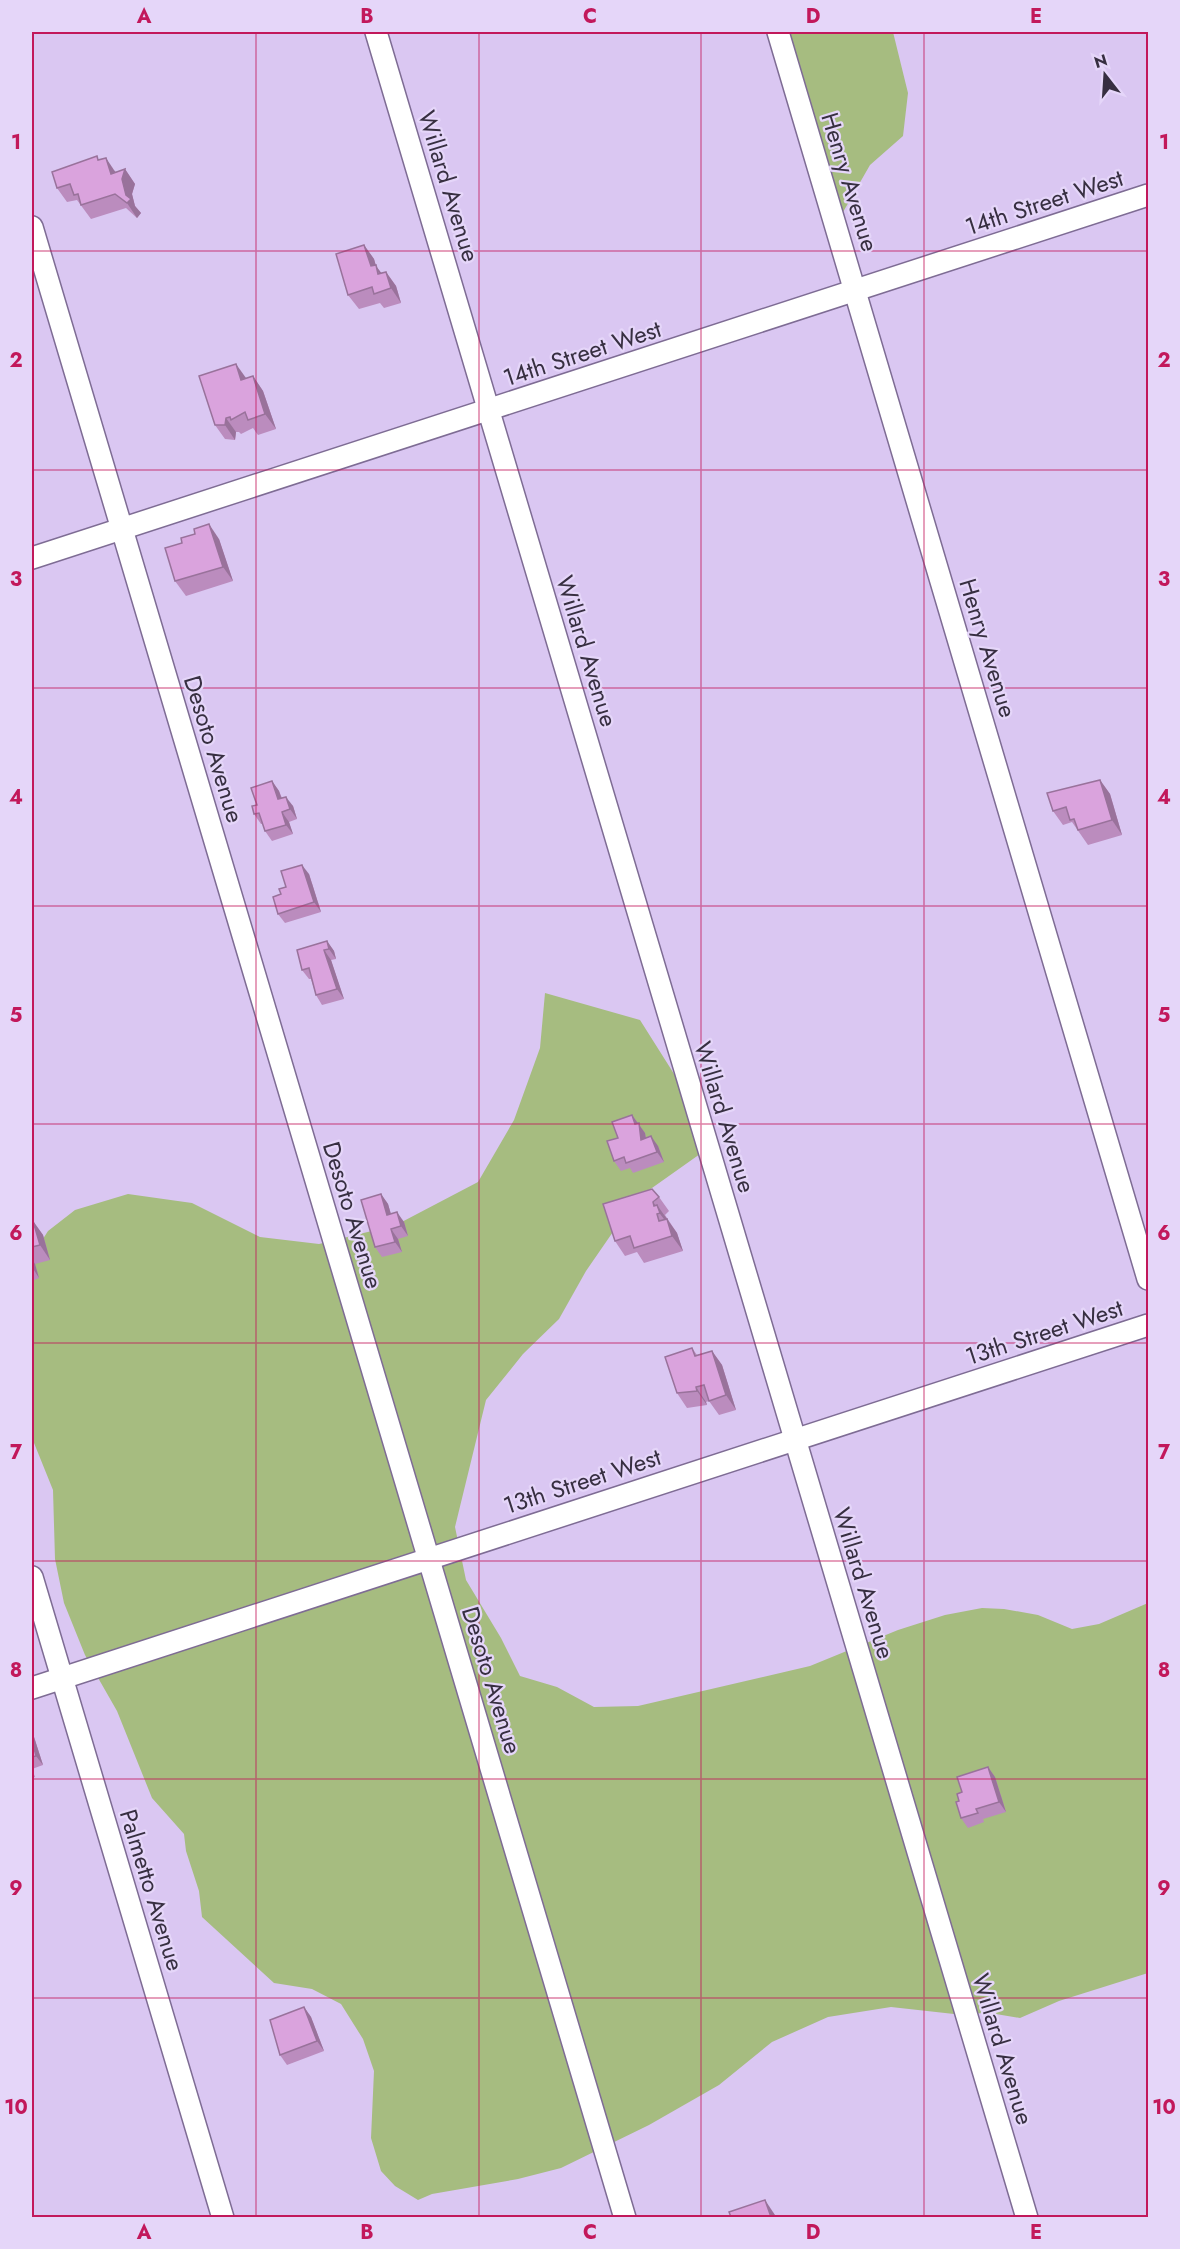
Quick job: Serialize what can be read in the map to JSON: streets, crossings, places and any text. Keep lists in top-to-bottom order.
{
  "streets": {
    "street": [
      "Henry Avenue",
      "Willard Avenue",
      "14th Street West",
      "Desoto Avenue",
      "13th Street West",
      "Palmetto Avenue"
    ]
  },
  "crossings": [
    ["Henry Avenue", "14th Street West"],
    ["Willard Avenue", "14th Street West"],
    ["Willard Avenue", "13th Street West"],
    ["14th Street West", "Desoto Avenue"],
    ["Desoto Avenue", "13th Street West"],
    ["13th Street West", "Palmetto Avenue"]
  ],
  "north": "top",
  "grid": {
    "columns": [
      "A",
      "B",
      "C",
      "D",
      "E"
    ],
    "rows": [
      "1",
      "2",
      "3",
      "4",
      "5",
      "6",
      "7",
      "8",
      "9",
      "10"
    ]
  }
}
